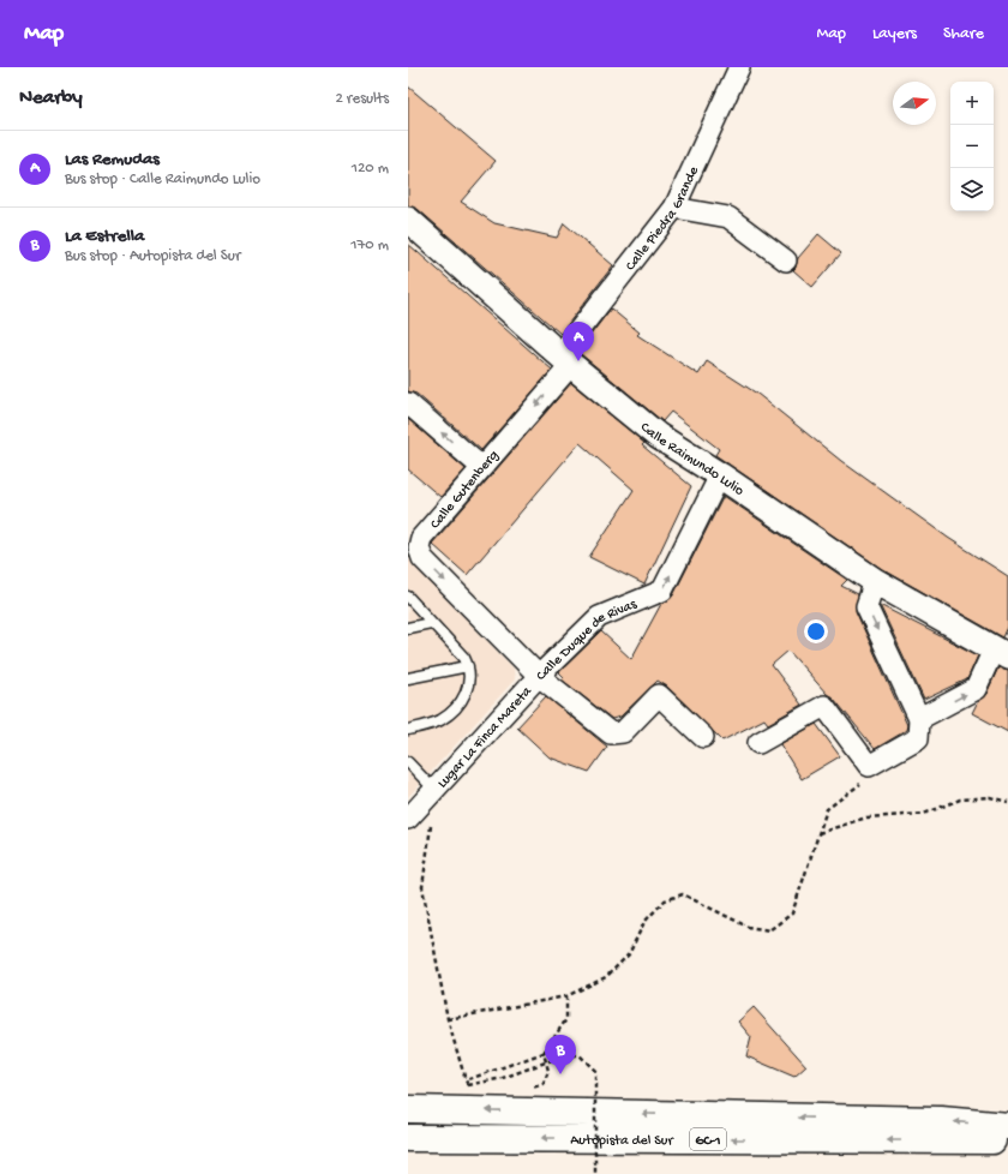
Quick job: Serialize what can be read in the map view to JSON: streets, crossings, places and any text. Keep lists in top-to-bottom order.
{
  "streets": {
    "highway": ["Autopista del Sur", "GC-1"],
    "street": [
      "Calle Piedra Grande",
      "Calle Raimundo Lulio",
      "Calle Gutenberg",
      "Calle Duque de Rivas",
      "Lugar La Finca Mareta"
    ]
  },
  "crossings": [
    ["Calle Piedra Grande", "Calle Raimundo Lulio"],
    ["Calle Piedra Grande", "Calle Gutenberg"],
    ["Calle Raimundo Lulio", "Calle Gutenberg"],
    ["Calle Raimundo Lulio", "Calle Duque de Rivas"],
    ["Calle Gutenberg", "Calle Duque de Rivas"],
    ["Calle Gutenberg", "Lugar La Finca Mareta"],
    ["Calle Duque de Rivas", "Lugar La Finca Mareta"]
  ],
  "one_way": ["Calle Duque de Rivas"],
  "north": "right",
  "page": {
    "header": "Map",
    "nav": ["Map", "Layers", "Share"],
    "heading": ["Nearby", "2 results"],
    "map_buttons": ["+", "−"],
    "list": [
      {
        "mark": "A",
        "name": "Las Remudas",
        "note": "Bus stop · Calle Raimundo Lulio",
        "value": "120 m"
      },
      {
        "mark": "B",
        "name": "La Estrella",
        "note": "Bus stop · Autopista del Sur",
        "value": "170 m"
      }
    ],
    "pins": ["A", "B"]
  }
}
